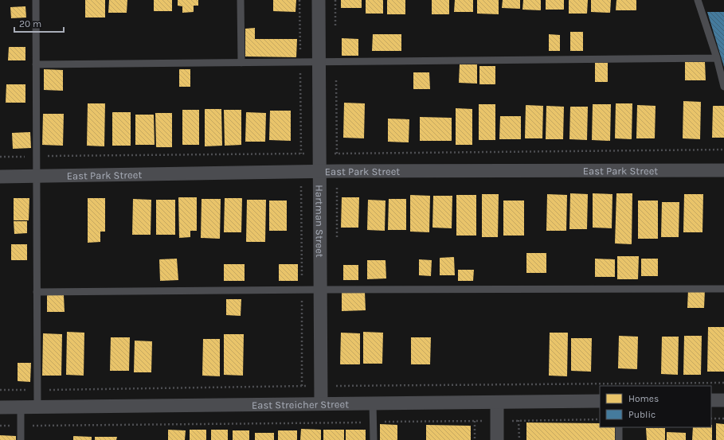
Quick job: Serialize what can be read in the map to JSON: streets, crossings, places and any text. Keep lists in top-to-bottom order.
{
  "streets": {
    "street": ["East Park Street", "Hartman Street", "East Streicher Street"]
  },
  "crossings": [
    ["East Park Street", "Hartman Street"],
    ["Hartman Street", "East Streicher Street"]
  ],
  "legend": ["Homes", "Public"],
  "scale_bar": "20 m"
}
